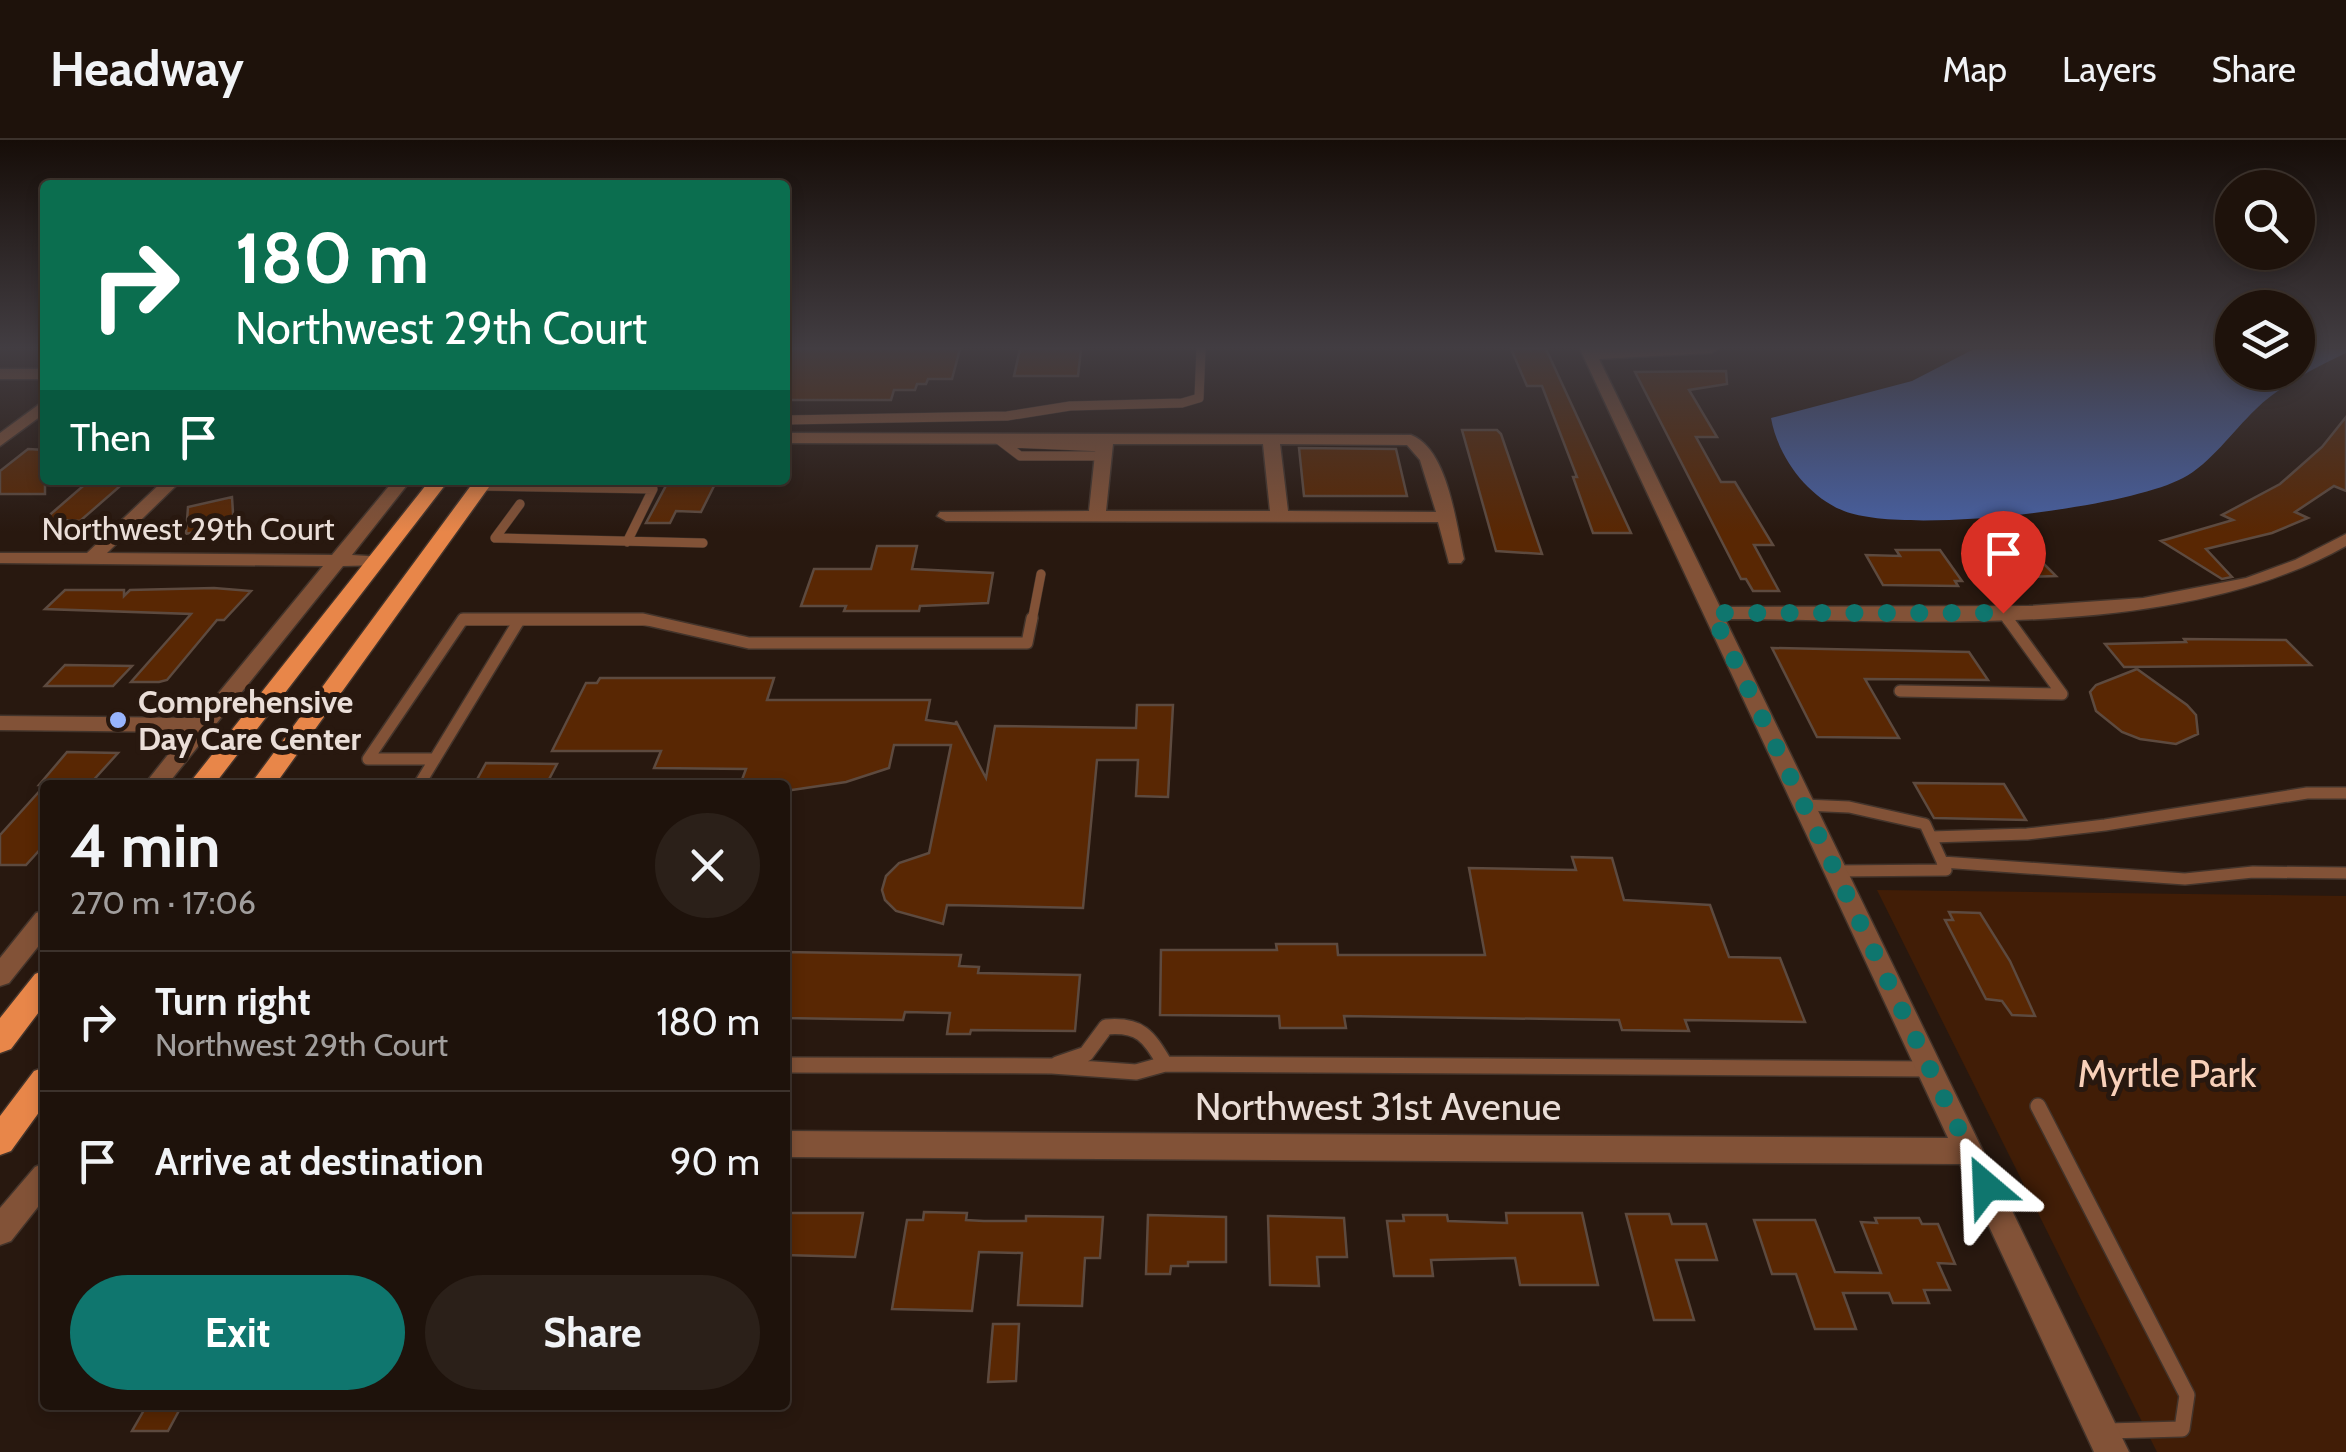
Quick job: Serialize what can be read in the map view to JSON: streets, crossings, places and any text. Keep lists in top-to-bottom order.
{
  "streets": {
    "street": ["Northwest 29th Court", "Northwest 31st Avenue"]
  },
  "parks": ["Myrtle Park"],
  "places": ["Comprehensive Day Care Center"],
  "page": {
    "header": "Headway",
    "nav": ["Map", "Layers", "Share"],
    "turn": ["180 m", "Northwest 29th Court"],
    "then": "Then",
    "heading": ["4 min", "270 m · 17:06"],
    "list": [
      {
        "name": "Turn right",
        "note": "Northwest 29th Court",
        "value": "180 m"
      },
      {
        "name": "Arrive at destination",
        "value": "90 m"
      }
    ],
    "buttons": ["Exit", "Share"]
  }
}
